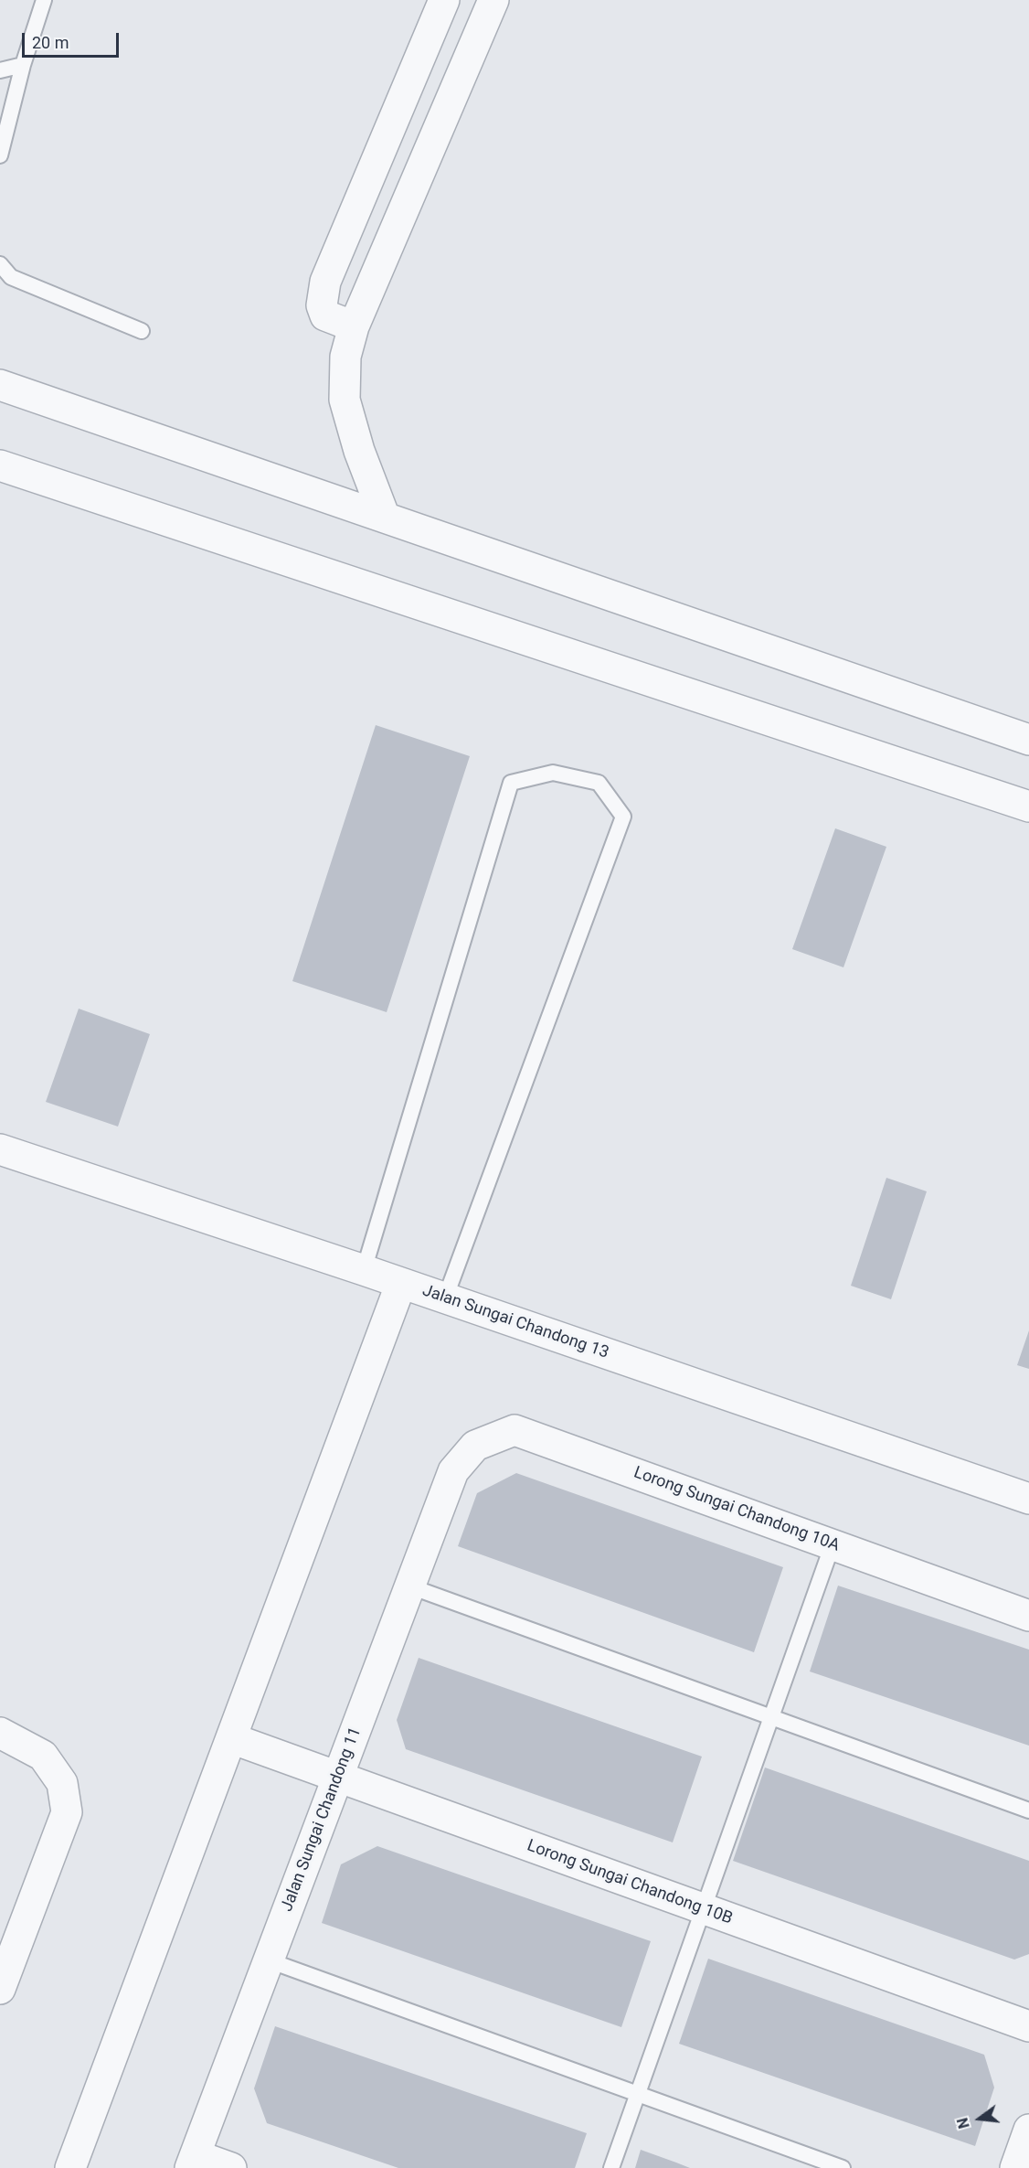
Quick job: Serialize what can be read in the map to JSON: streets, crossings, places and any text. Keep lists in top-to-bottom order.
{
  "streets": {
    "street": [
      "Jalan Sungai Chandong 13",
      "Lorong Sungai Chandong 10A",
      "Jalan Sungai Chandong 11",
      "Lorong Sungai Chandong 10B"
    ]
  },
  "crossings": [
    ["Lorong Sungai Chandong 10A", "Jalan Sungai Chandong 11"],
    ["Jalan Sungai Chandong 11", "Lorong Sungai Chandong 10B"]
  ],
  "scale_bar": "20 m",
  "north": "left"
}
